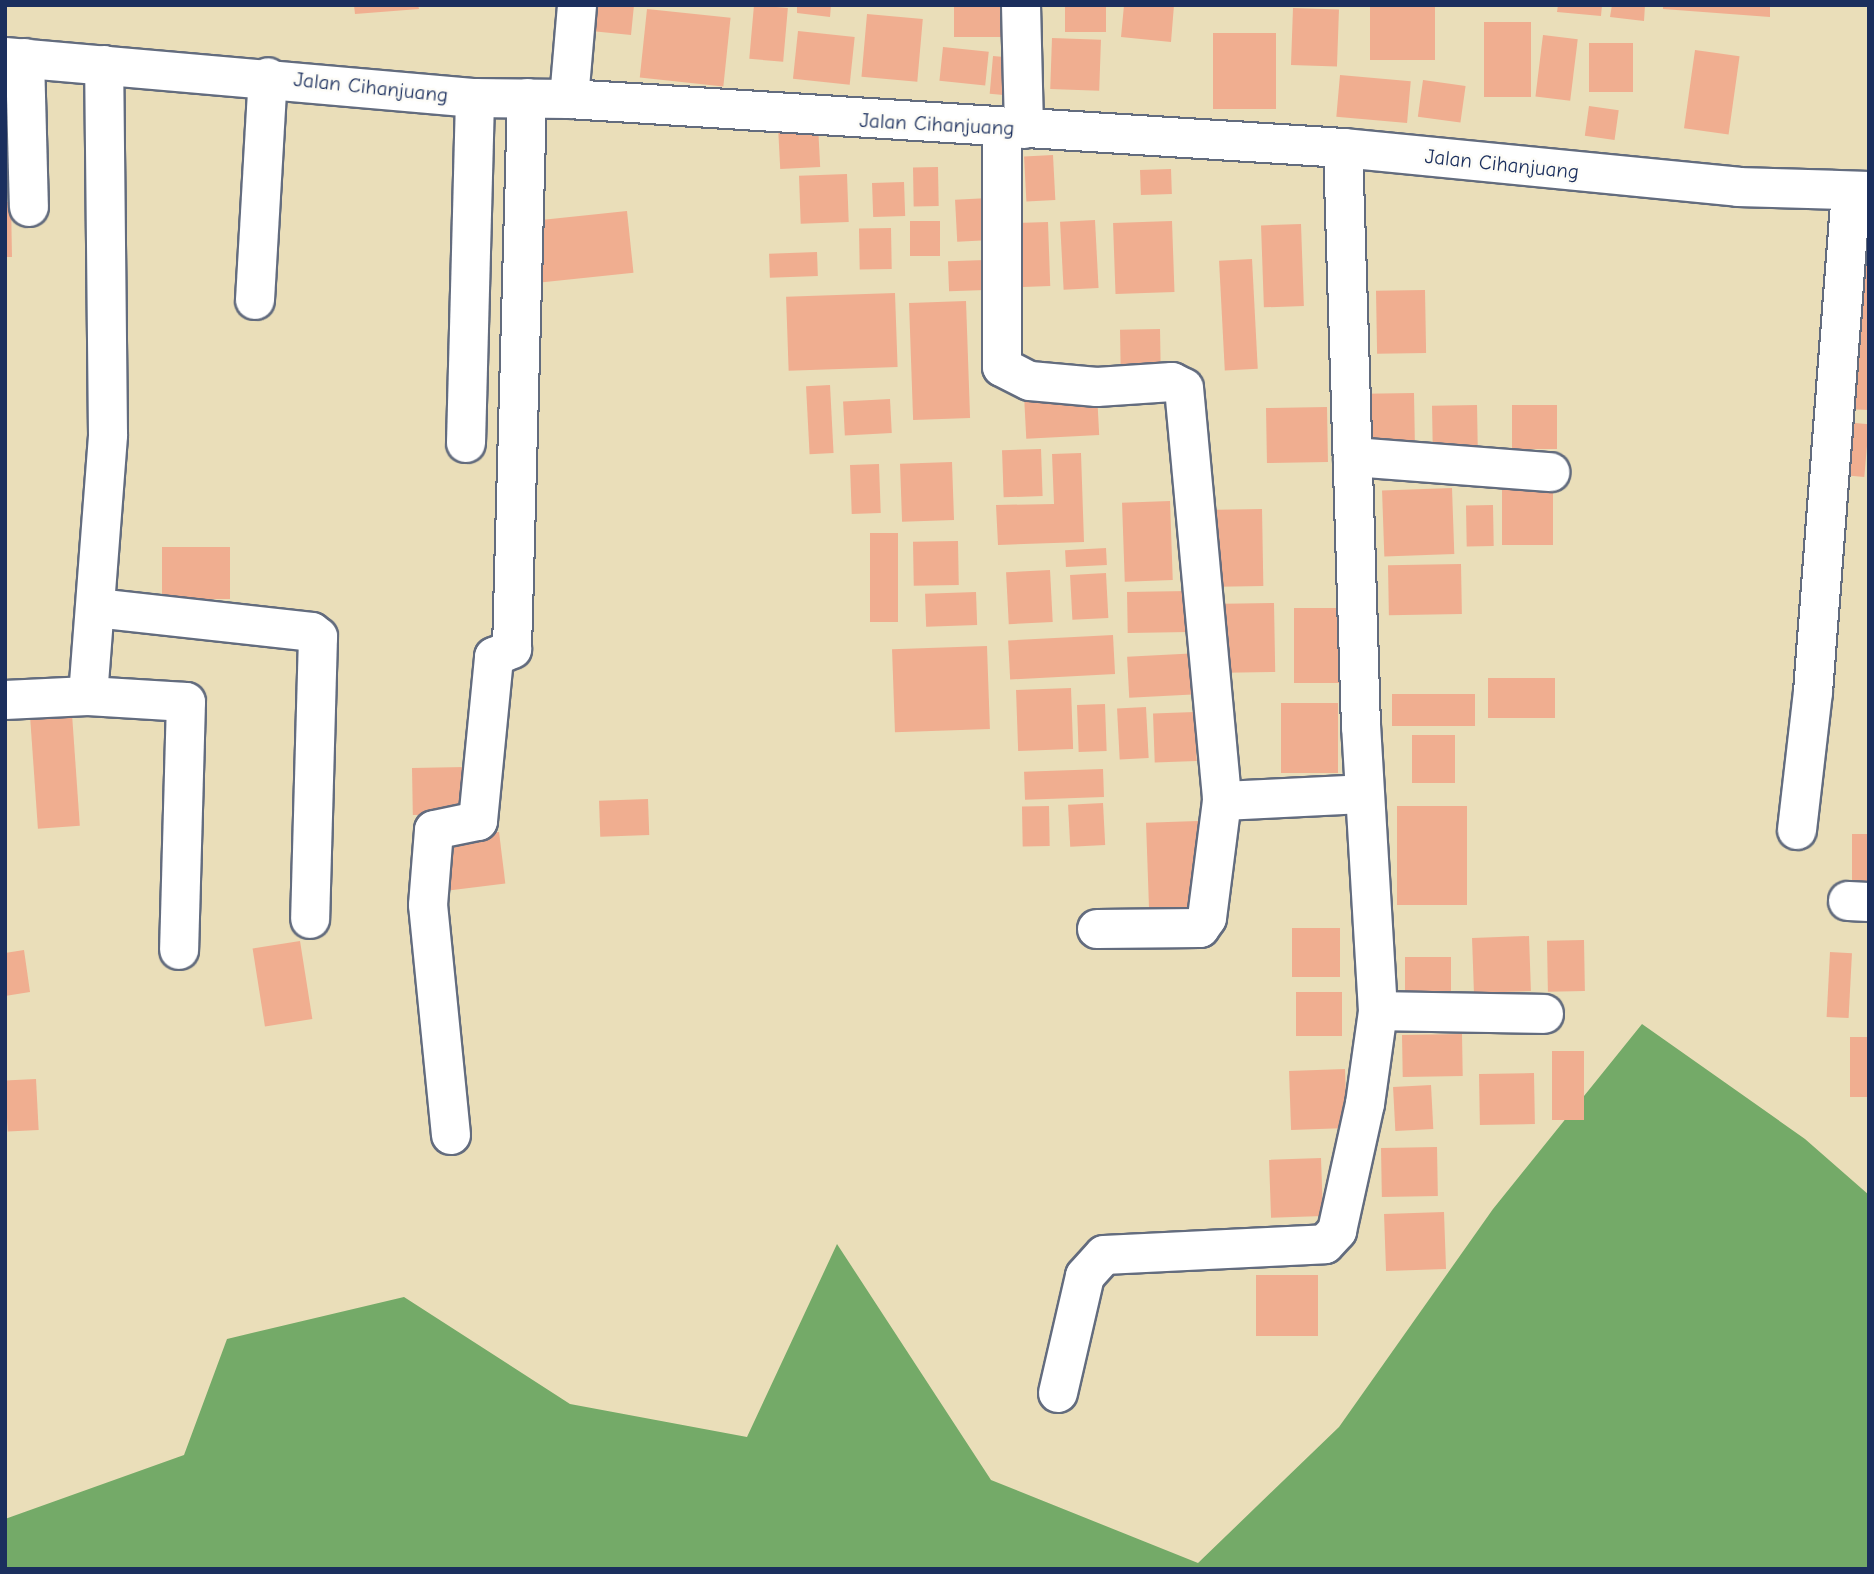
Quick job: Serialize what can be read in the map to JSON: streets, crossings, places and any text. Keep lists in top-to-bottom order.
{
  "streets": {
    "street": ["Jalan Cihanjuang"]
  }
}
